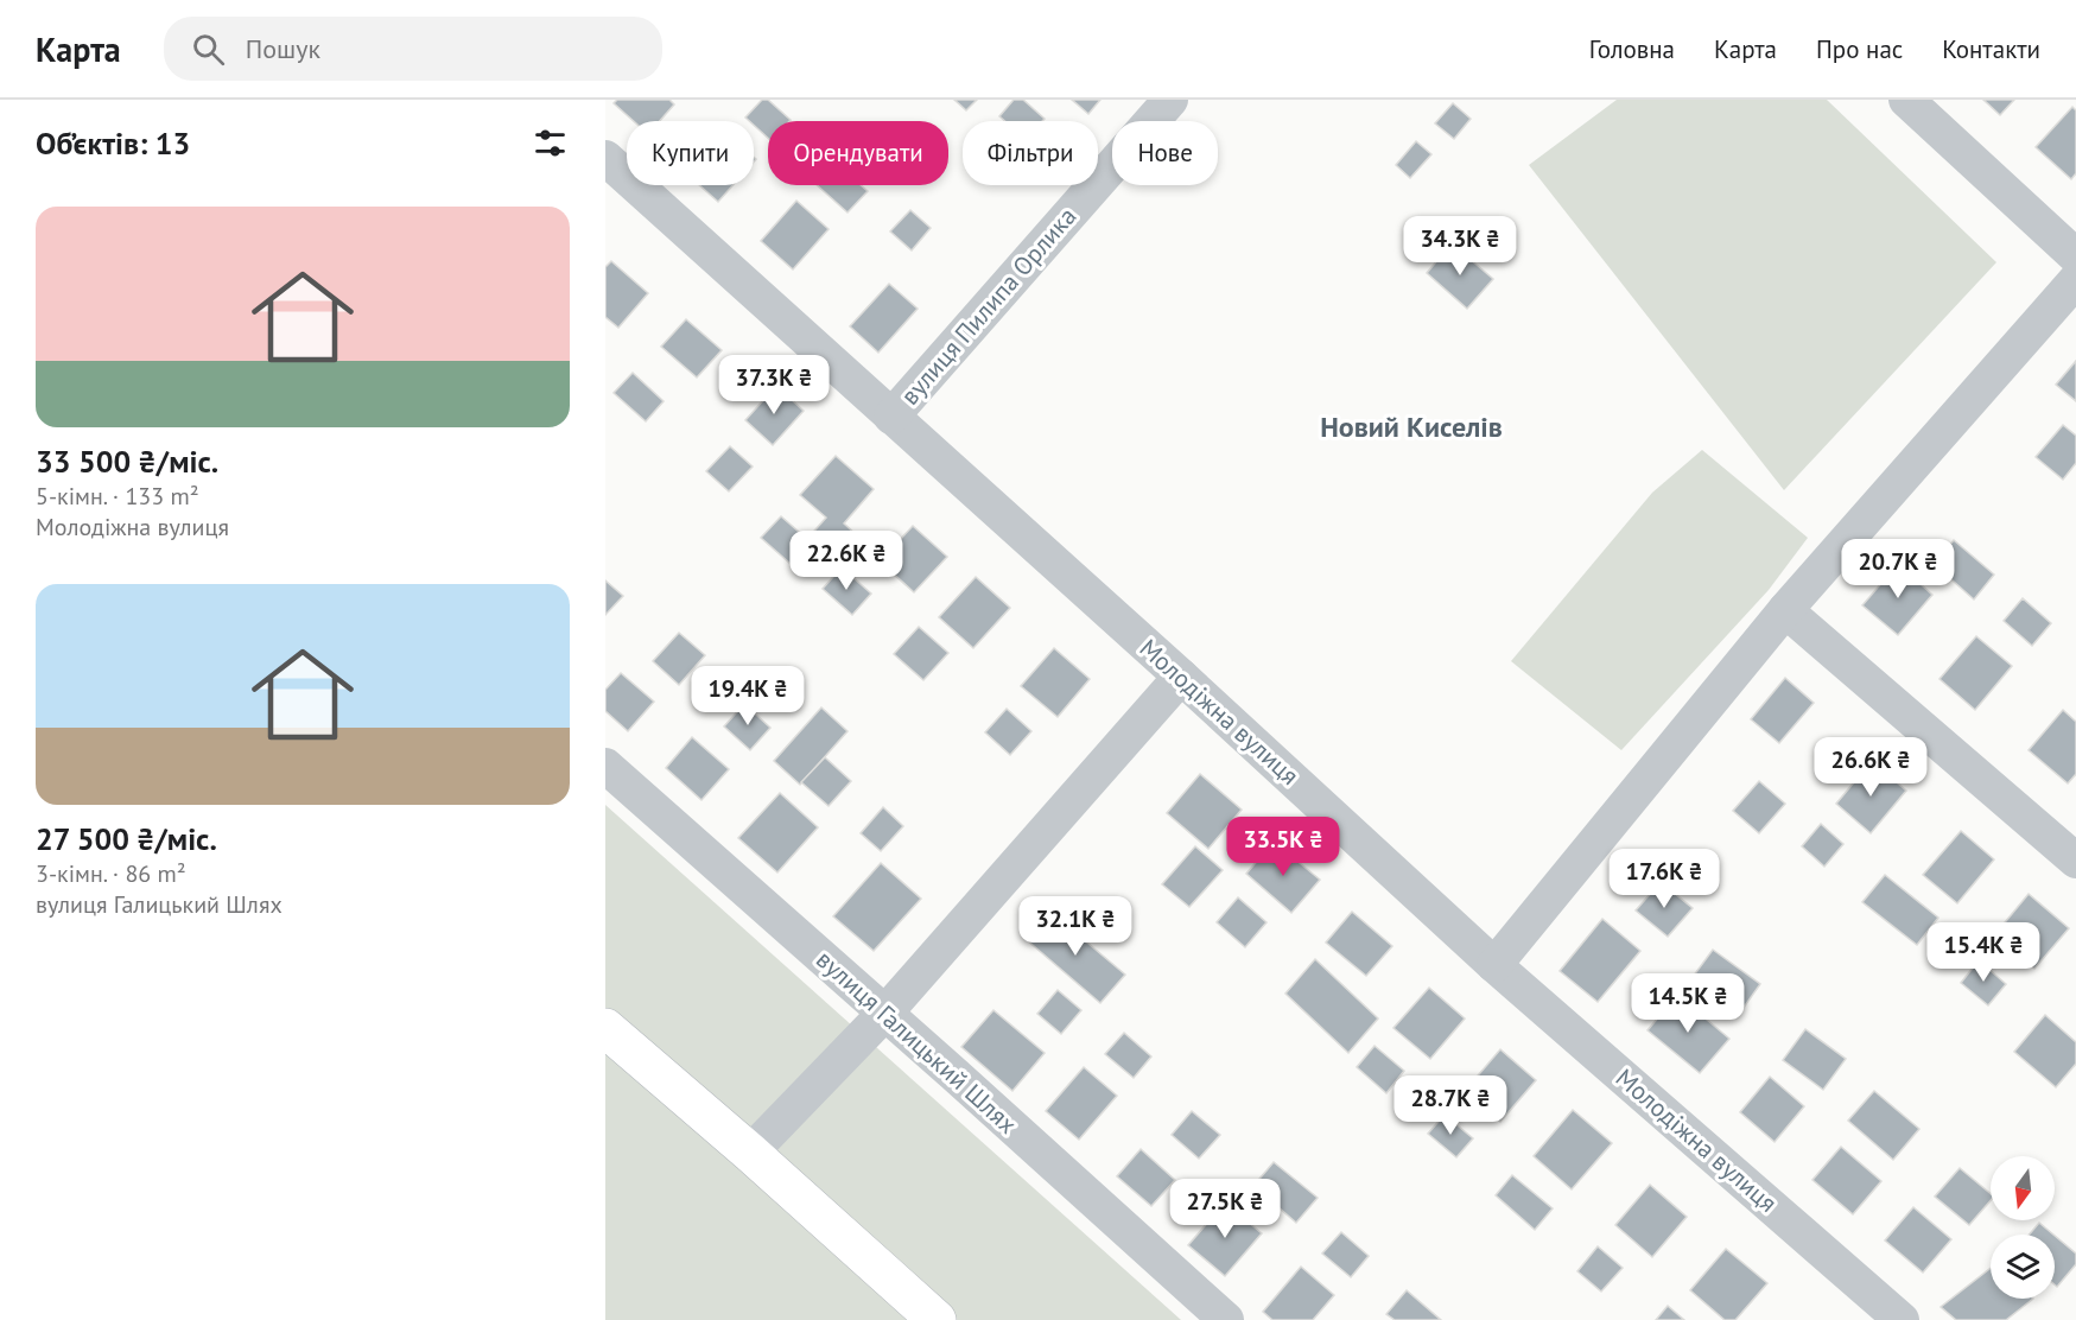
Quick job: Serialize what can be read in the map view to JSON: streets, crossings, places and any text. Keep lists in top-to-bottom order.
{
  "streets": {
    "street": ["вулиця Пилипа Орлика", "Молодіжна вулиця", "вулиця Галицький Шлях"]
  },
  "crossings": [
    ["вулиця Пилипа Орлика", "Молодіжна вулиця"]
  ],
  "districts": ["Новий Киселів"],
  "north": "bottom",
  "page": {
    "header": "Карта",
    "search": "Пошук",
    "nav": [
      "Головна",
      "Карта",
      "Про нас",
      "Контакти"
    ],
    "heading": "Об’єктів: 13",
    "chip": [
      "Купити",
      "Орендувати",
      "Фільтри",
      "Нове"
    ],
    "list": [
      {
        "name": "33 500 ₴/міс.",
        "note": "5-кімн. · 133 m² · Молодіжна вулиця"
      },
      {
        "name": "27 500 ₴/міс.",
        "note": "3-кімн. · 86 m² · вулиця Галицький Шлях"
      }
    ],
    "price": [
      "34.3K ₴",
      "37.3K ₴",
      "22.6K ₴",
      "20.7K ₴",
      "19.4K ₴",
      "26.6K ₴",
      "33.5K ₴",
      "17.6K ₴",
      "32.1K ₴",
      "15.4K ₴",
      "14.5K ₴",
      "28.7K ₴",
      "27.5K ₴"
    ]
  }
}
